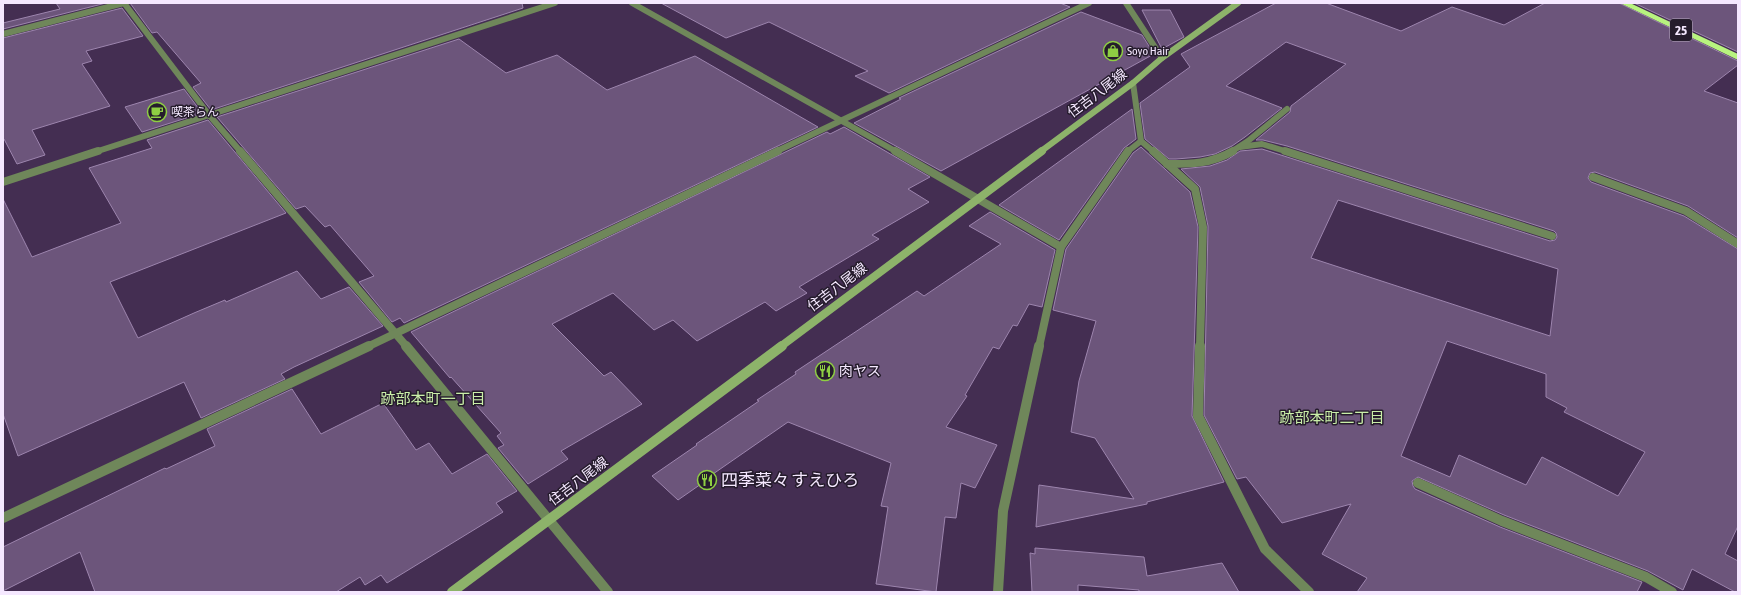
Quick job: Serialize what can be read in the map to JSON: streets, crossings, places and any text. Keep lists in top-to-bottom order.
{
  "streets": {
    "highway": ["25"],
    "main road": ["住吉八尾線"]
  },
  "districts": ["跡部本町一丁目", "跡部本町二丁目"],
  "places": {
    "shop": ["Soyo Hair"],
    "cafe": ["喫茶らん"],
    "restaurant": ["肉ヤス", "四季菜々 すえひろ"]
  }
}
